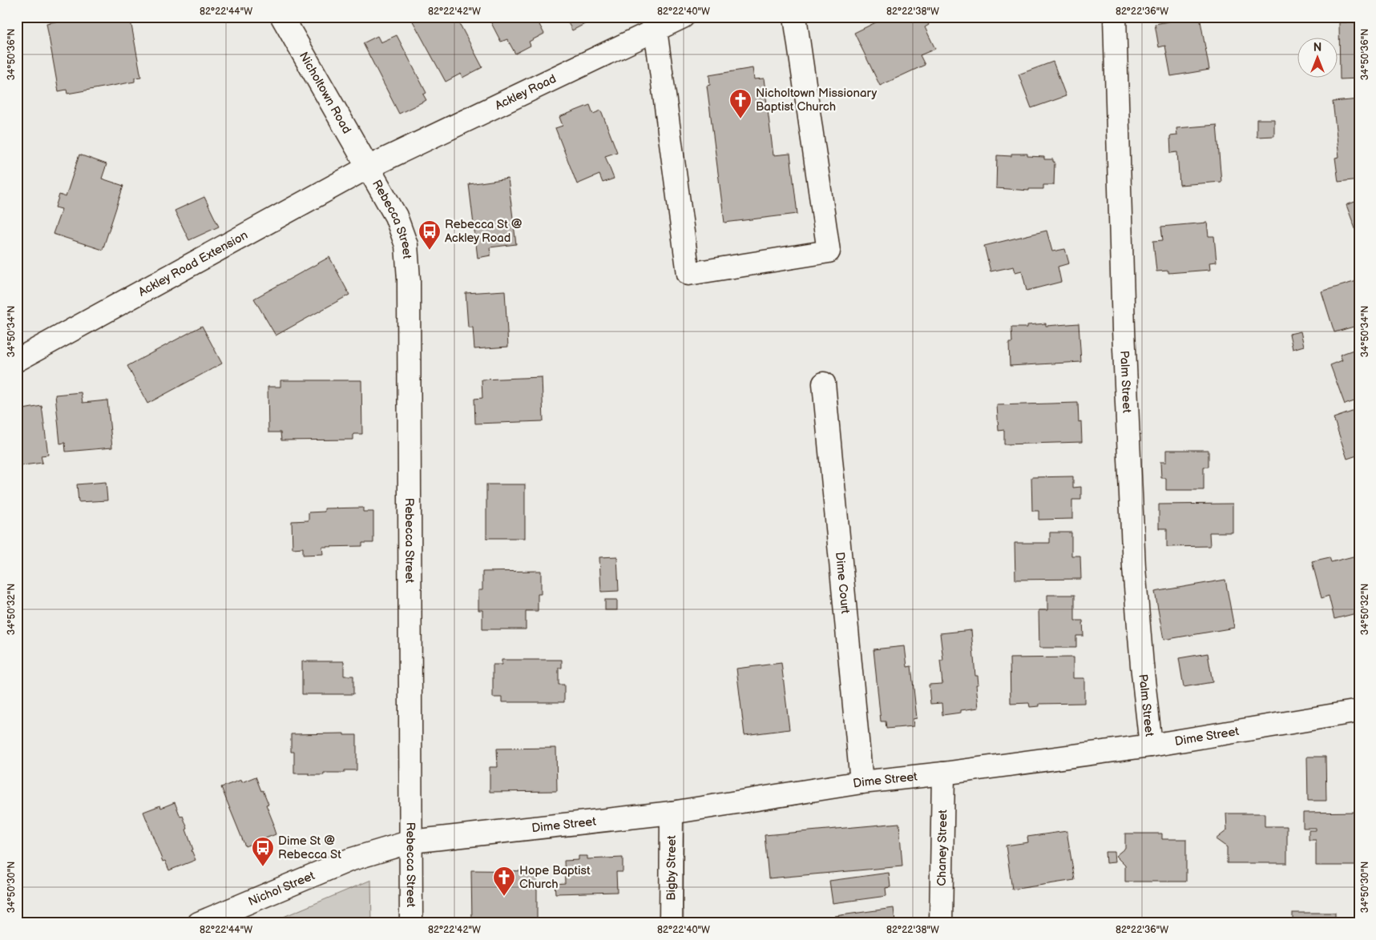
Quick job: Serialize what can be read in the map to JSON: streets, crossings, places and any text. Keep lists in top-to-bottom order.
{
  "streets": {
    "street": [
      "Nicholtown Road",
      "Ackley Road",
      "Rebecca Street",
      "Ackley Road Extension",
      "Palm Street",
      "Dime Court",
      "Dime Street",
      "Chaney Street",
      "Bigby Street",
      "Nichol Street"
    ]
  },
  "crossings": [
    ["Nicholtown Road", "Ackley Road"],
    ["Nicholtown Road", "Rebecca Street"],
    ["Nicholtown Road", "Ackley Road Extension"],
    ["Ackley Road", "Rebecca Street"],
    ["Ackley Road", "Ackley Road Extension"],
    ["Rebecca Street", "Ackley Road Extension"],
    ["Rebecca Street", "Dime Street"],
    ["Rebecca Street", "Nichol Street"],
    ["Palm Street", "Dime Street"],
    ["Dime Court", "Dime Street"],
    ["Dime Street", "Chaney Street"],
    ["Dime Street", "Bigby Street"],
    ["Dime Street", "Nichol Street"]
  ],
  "places": {
    "church": ["Nicholtown Missionary Baptist Church", "Hope Baptist Church"],
    "bus stop": ["Rebecca St @ Ackley Road", "Dime St @ Rebecca St"]
  },
  "north": "top",
  "coordinates": [
    "82°22'44\"W",
    "82°22'42\"W",
    "82°22'40\"W",
    "82°22'38\"W",
    "82°22'36\"W",
    "34°50'36\"N",
    "34°50'34\"N",
    "34°50'32\"N",
    "34°50'30\"N"
  ]
}
